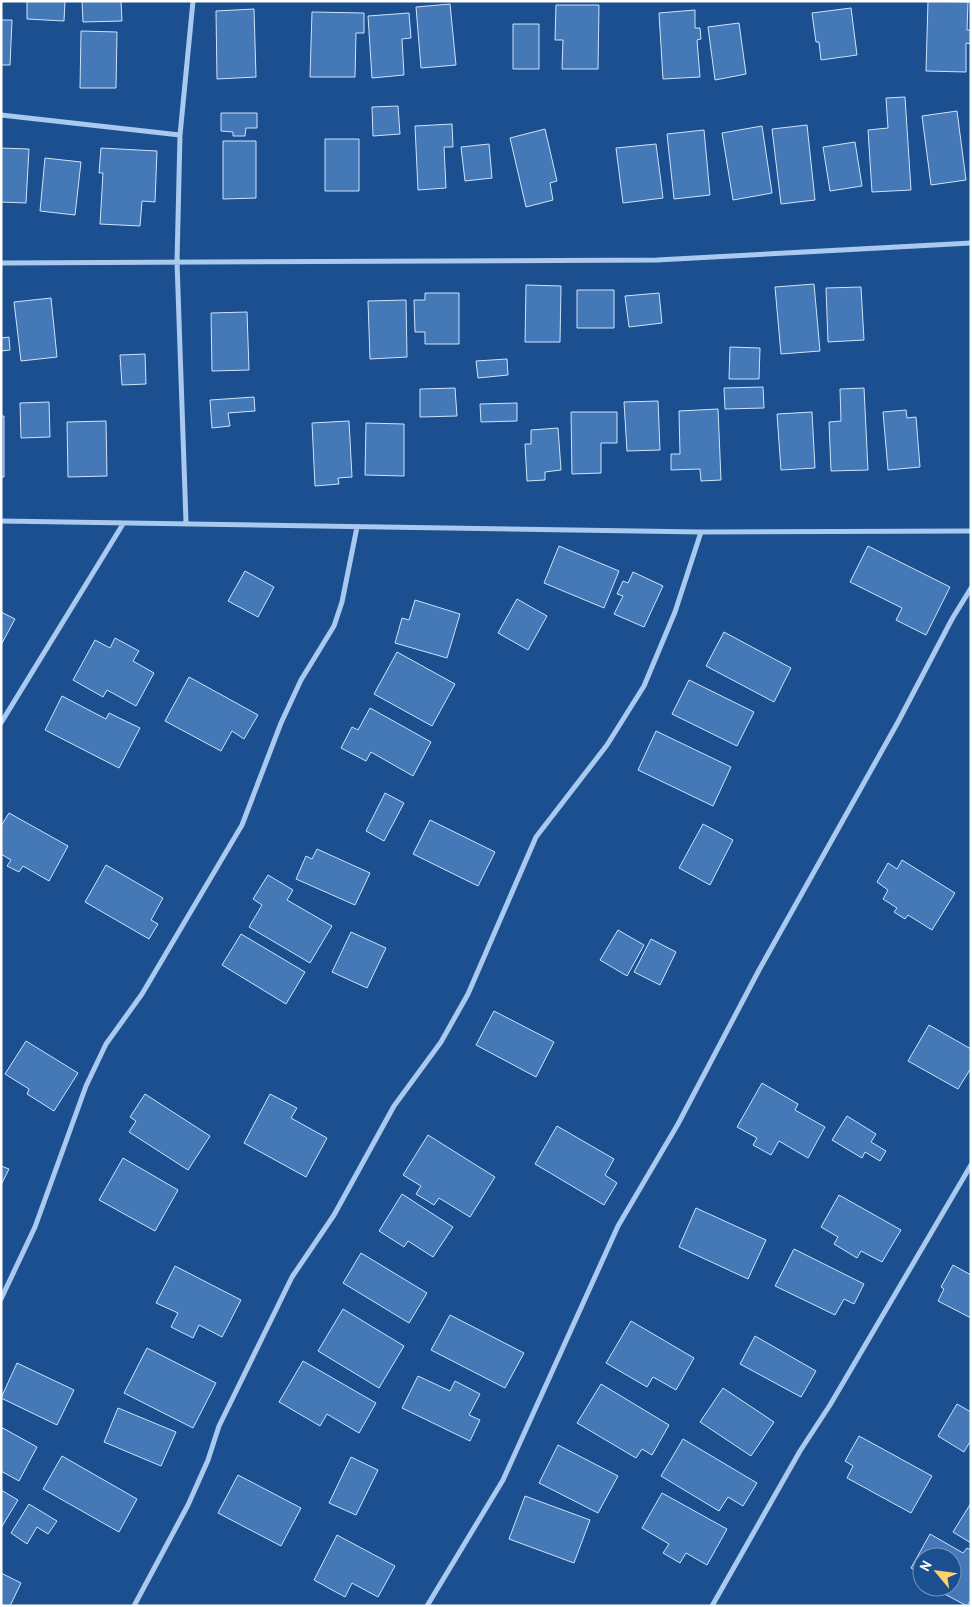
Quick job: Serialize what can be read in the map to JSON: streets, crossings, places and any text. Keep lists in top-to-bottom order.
{
  "north": "top left"
}
